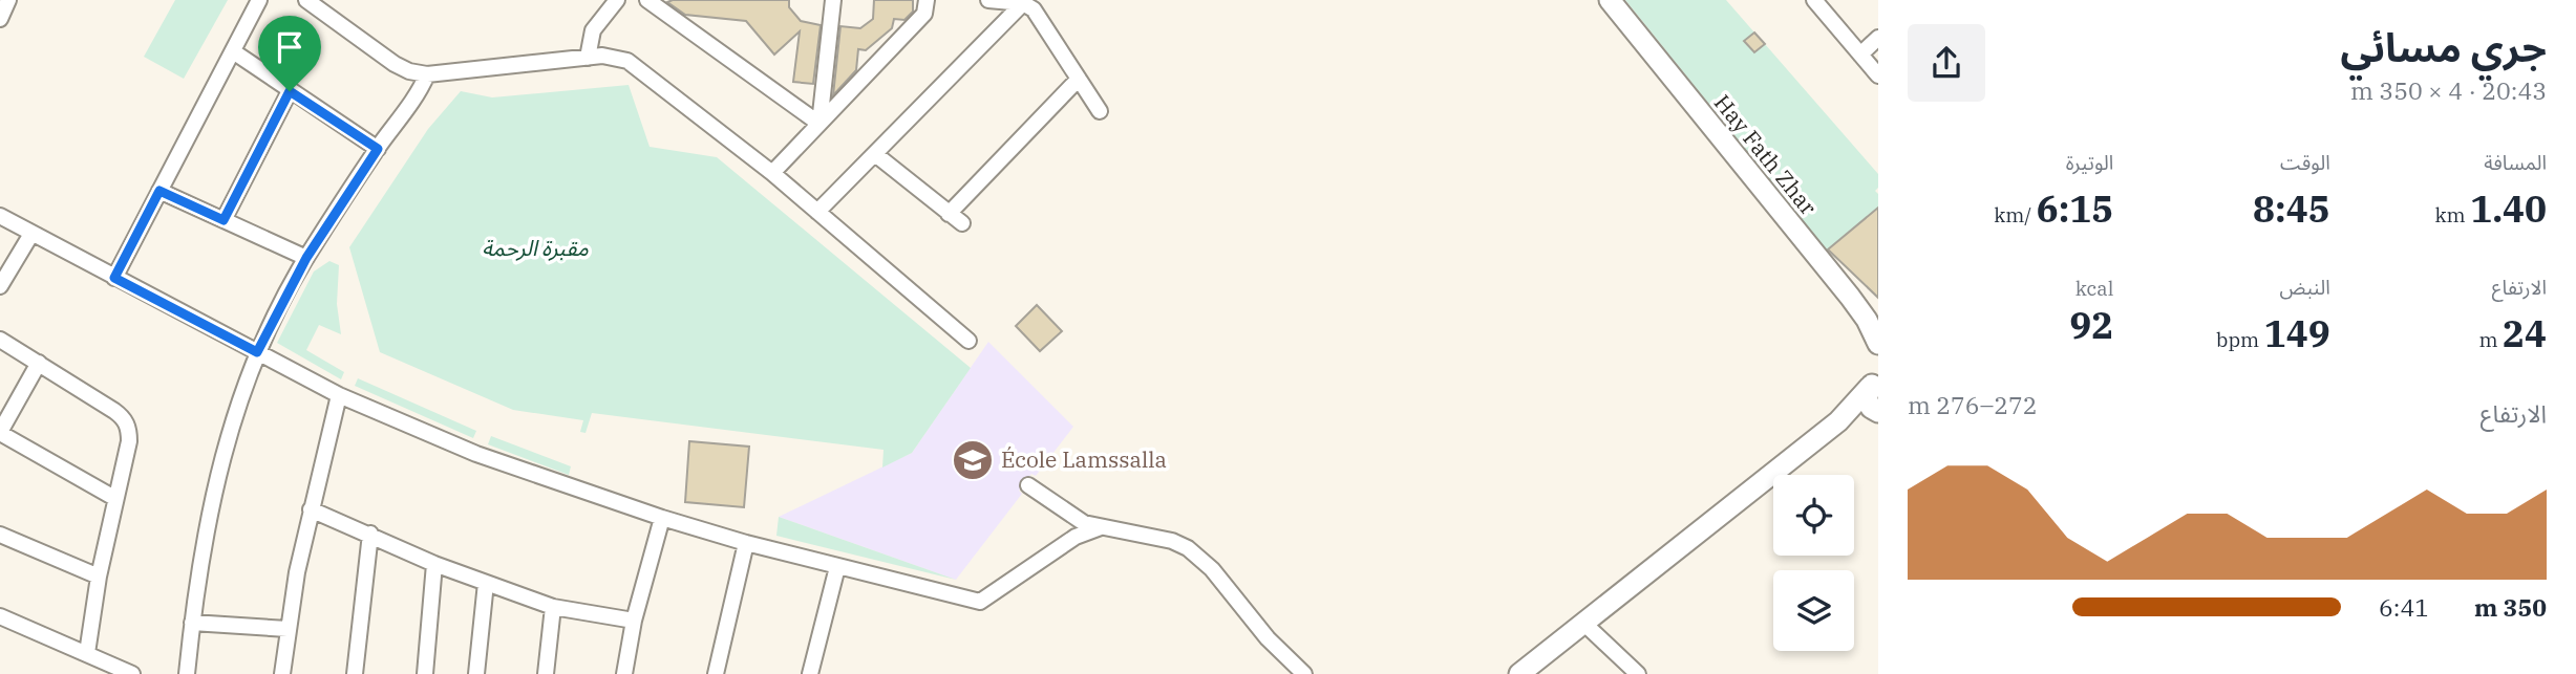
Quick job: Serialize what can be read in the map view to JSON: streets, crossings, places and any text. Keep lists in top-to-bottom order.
{
  "streets": {
    "street": ["Hay Fath Zhar"]
  },
  "parks": ["مقبرة الرحمة"],
  "places": {
    "school or university": ["École Lamssalla"]
  },
  "page": {
    "heading": ["جري مسائي", "20:43 · 4 × 350 m"],
    "stats": [
      ["المسافة", "1.40 km"],
      ["الوقت", "8:45"],
      ["الوتيرة", "6:15 /km"],
      ["الارتفاع", "24 m"],
      ["النبض", "149 bpm"],
      ["kcal", "92"]
    ],
    "chart": ["الارتفاع", "272–276 m"],
    "list": [
      {
        "name": "350 m",
        "note": "6:41"
      }
    ]
  }
}
